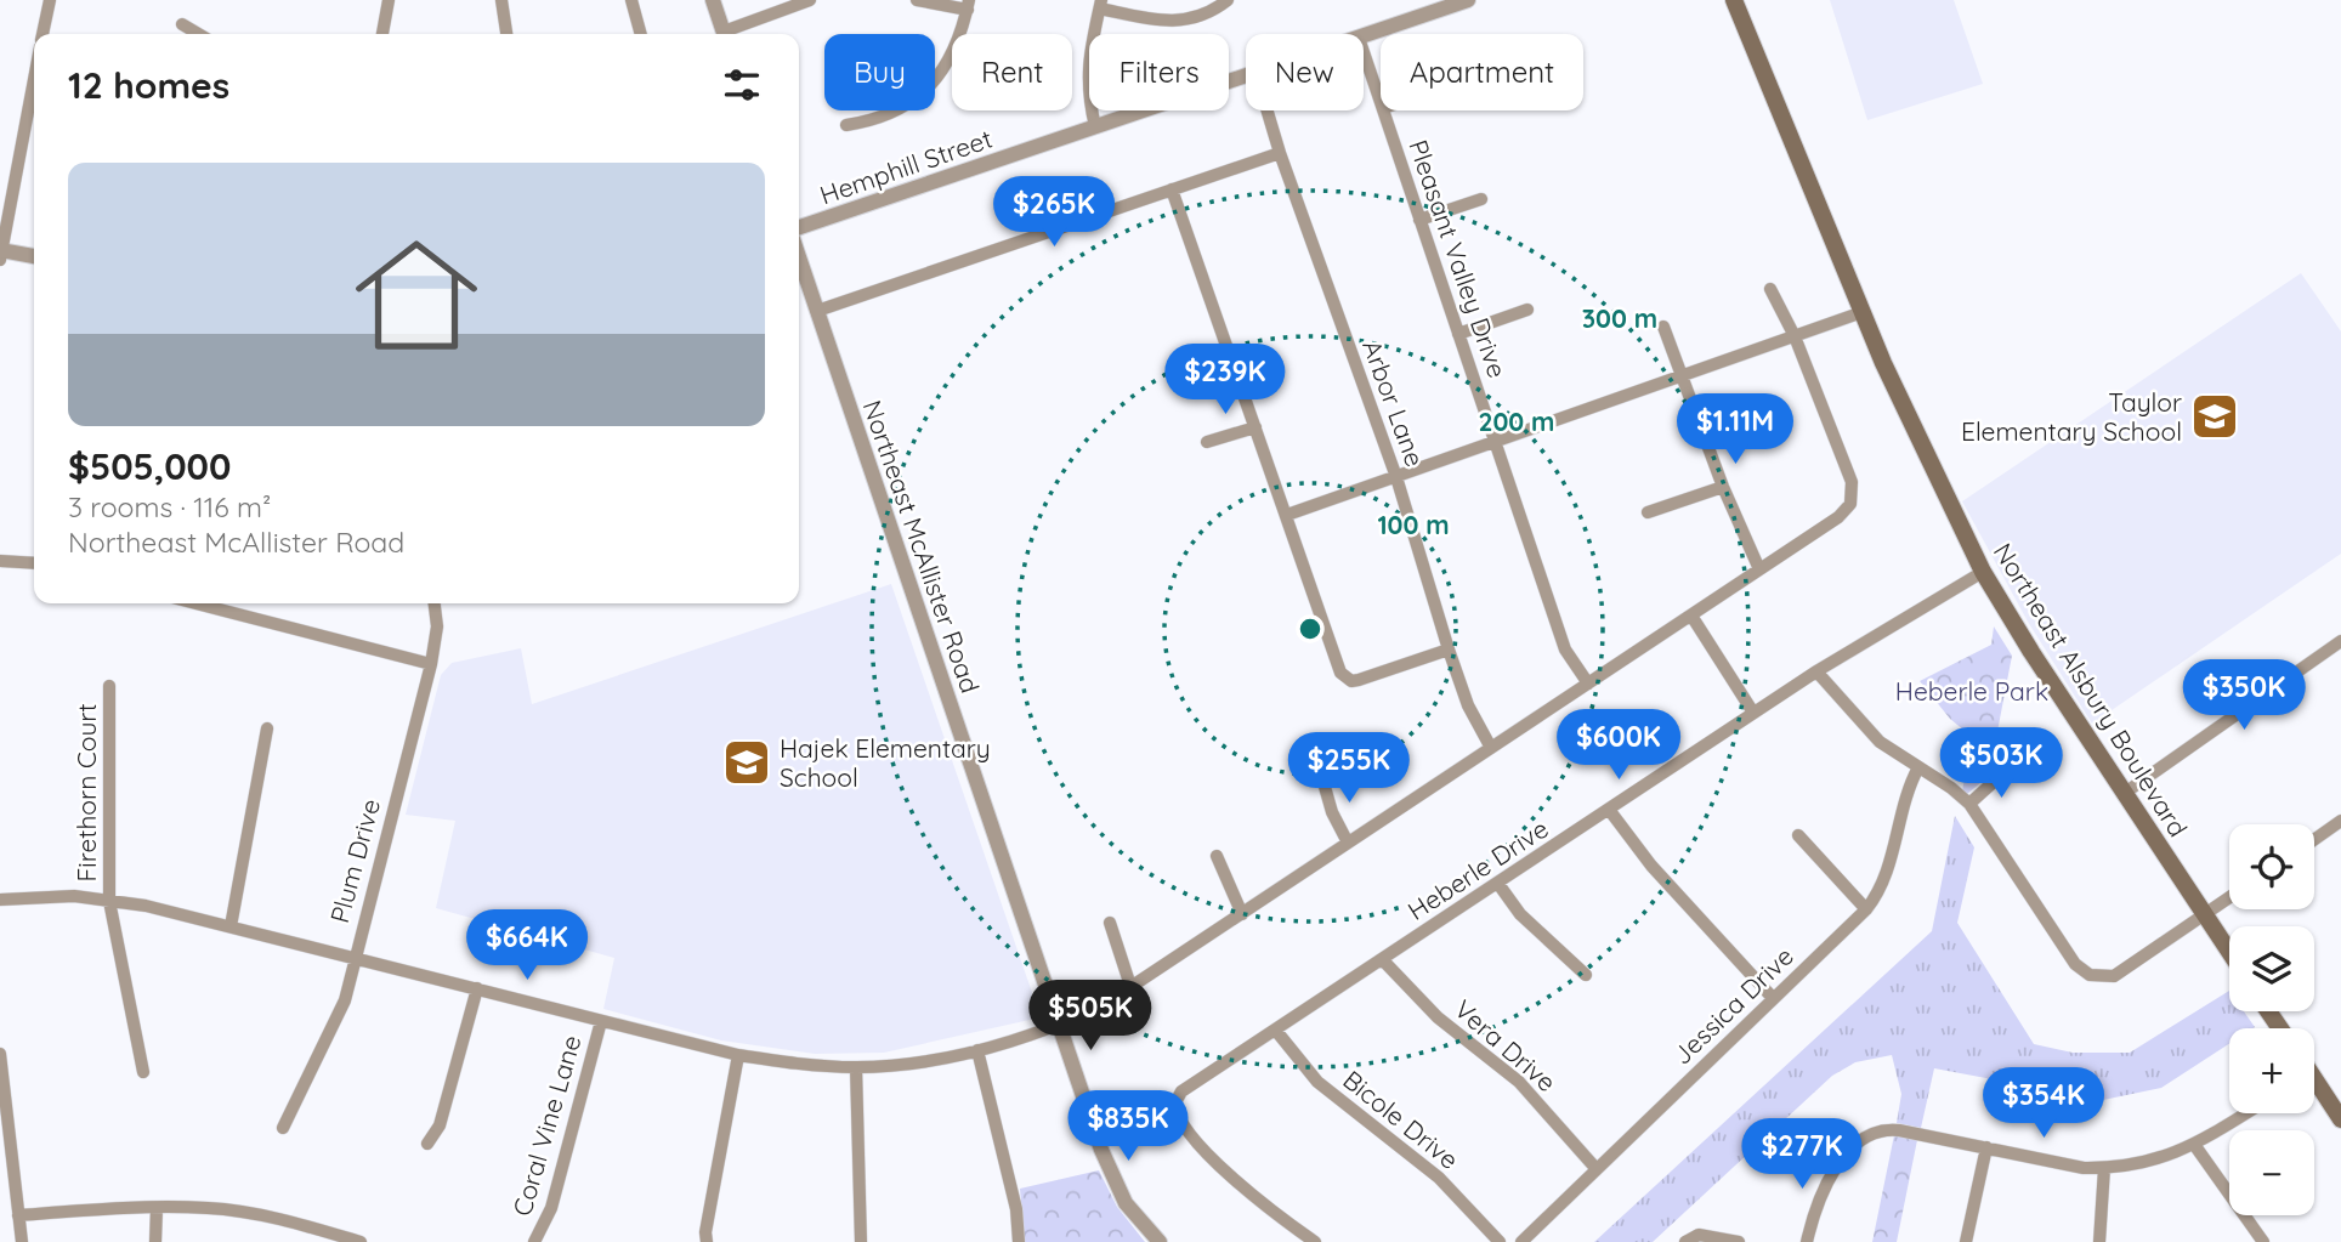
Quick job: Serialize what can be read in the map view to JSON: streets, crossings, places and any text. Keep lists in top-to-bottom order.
{
  "streets": {
    "main road": ["Northeast Alsbury Boulevard"],
    "street": [
      "Hemphill Street",
      "Pleasant Valley Drive",
      "Arbor Lane",
      "Northeast McAllister Road",
      "Firethorn Court",
      "Plum Drive",
      "Heberle Drive",
      "Jessica Drive",
      "Vera Drive",
      "Bicole Drive",
      "Coral Vine Lane"
    ]
  },
  "crossings": [
    ["Northeast Alsbury Boulevard", "Heberle Drive"],
    ["Heberle Drive", "Vera Drive"],
    ["Heberle Drive", "Bicole Drive"],
    ["Jessica Drive", "Vera Drive"]
  ],
  "parks": ["Heberle Park"],
  "places": {
    "school or university": ["Taylor Elementary School", "Hajek Elementary School"]
  },
  "page": {
    "chip": [
      "Buy",
      "Rent",
      "Filters",
      "New",
      "Apartment"
    ],
    "heading": "12 homes",
    "list": [
      {
        "name": "$505,000",
        "note": "3 rooms · 116 m² · Northeast McAllister Road"
      }
    ],
    "price": [
      "$265K",
      "$239K",
      "$1.11M",
      "$350K",
      "$600K",
      "$503K",
      "$255K",
      "$664K",
      "$505K",
      "$354K",
      "$835K",
      "$277K"
    ],
    "map_buttons": ["+", "−"]
  },
  "rings": ["300 m", "200 m", "100 m"]
}
